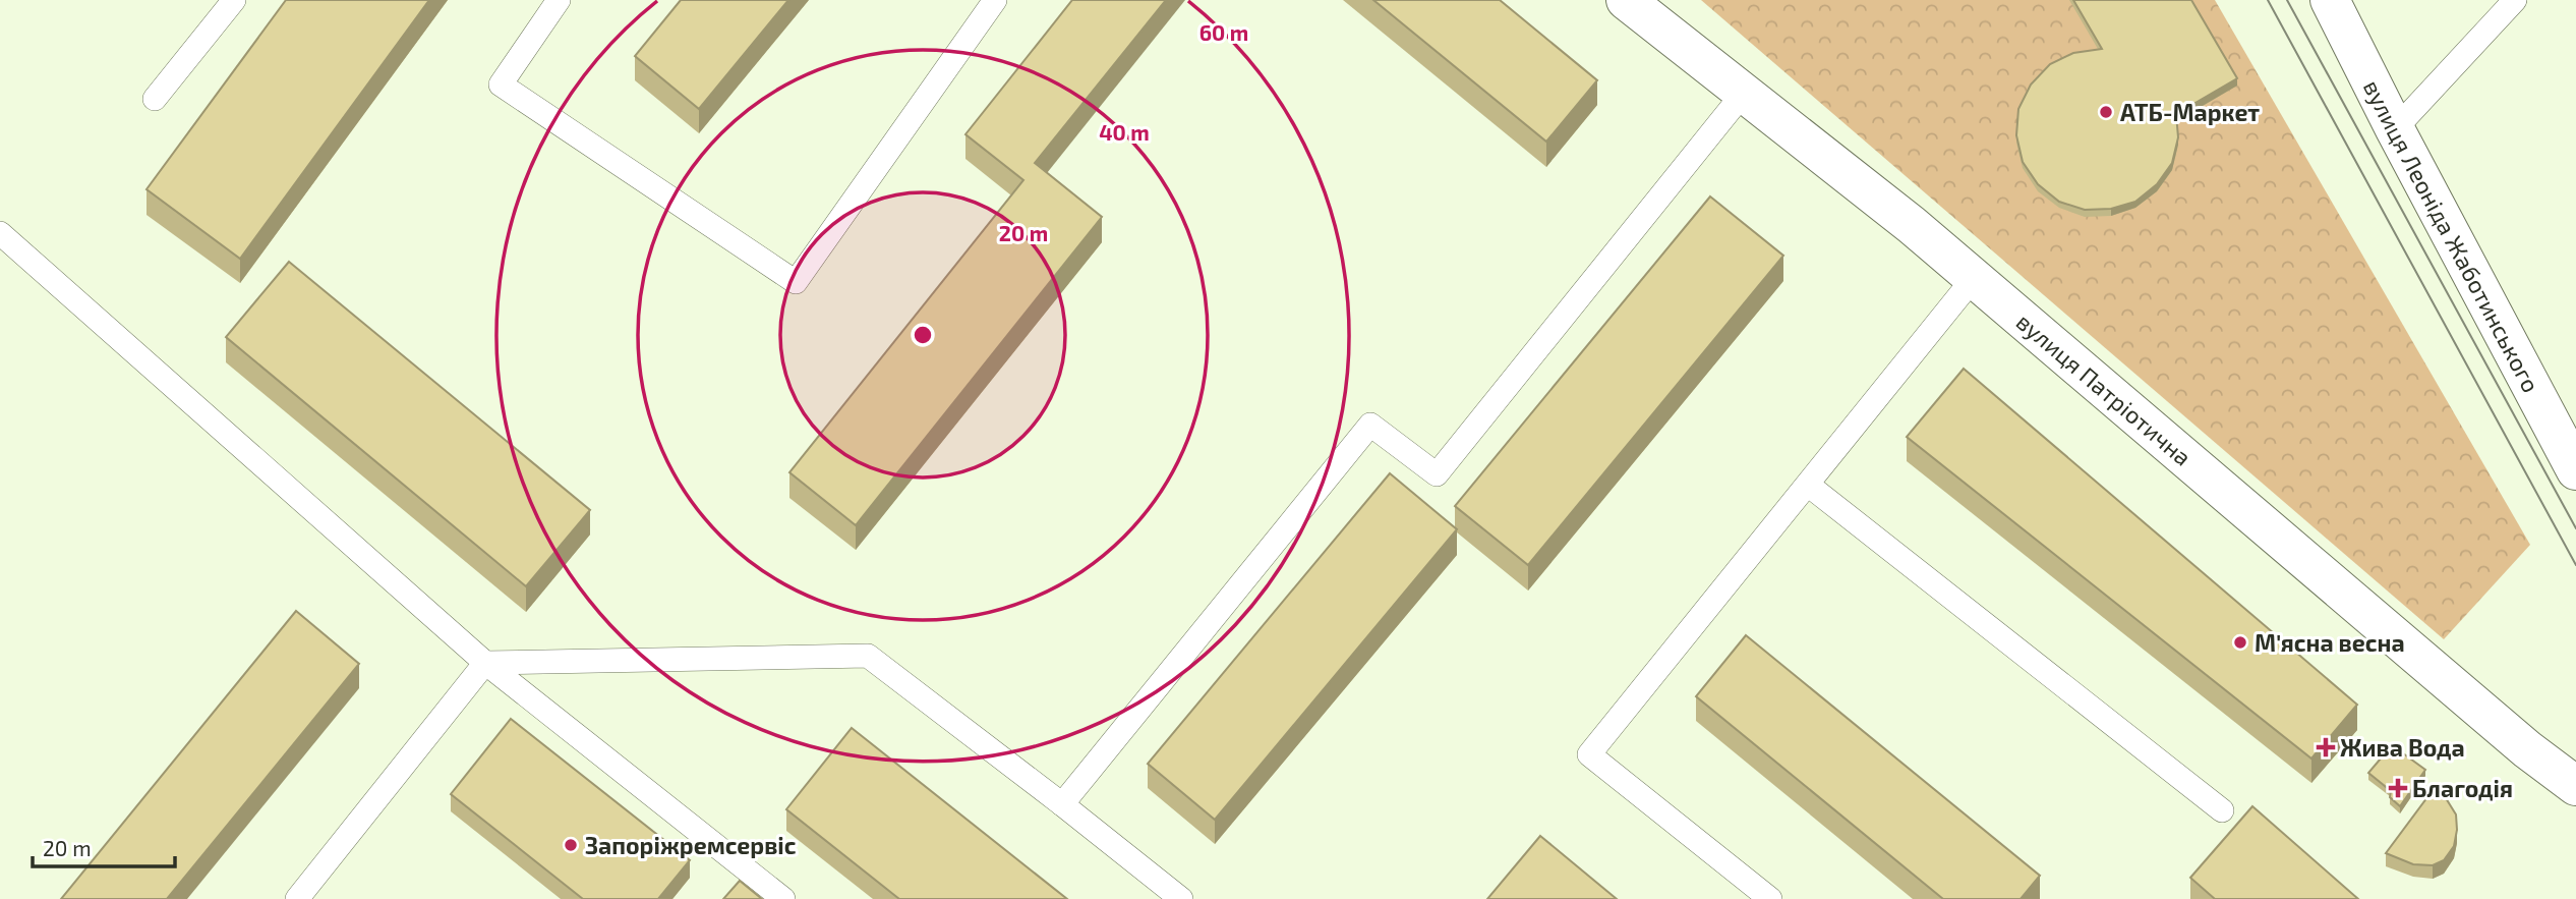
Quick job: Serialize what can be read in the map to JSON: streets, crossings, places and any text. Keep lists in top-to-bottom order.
{
  "streets": {
    "street": ["вулиця Леоніда Жаботинського", "вулиця Патріотична"]
  },
  "places": {
    "other": ["АТБ-Маркет", "М'ясна весна", "Запоріжремсервіс"],
    "health": ["Жива Вода", "Благодія"]
  },
  "scale_bar": "20 m",
  "rings": ["60 m", "40 m", "20 m"]
}
